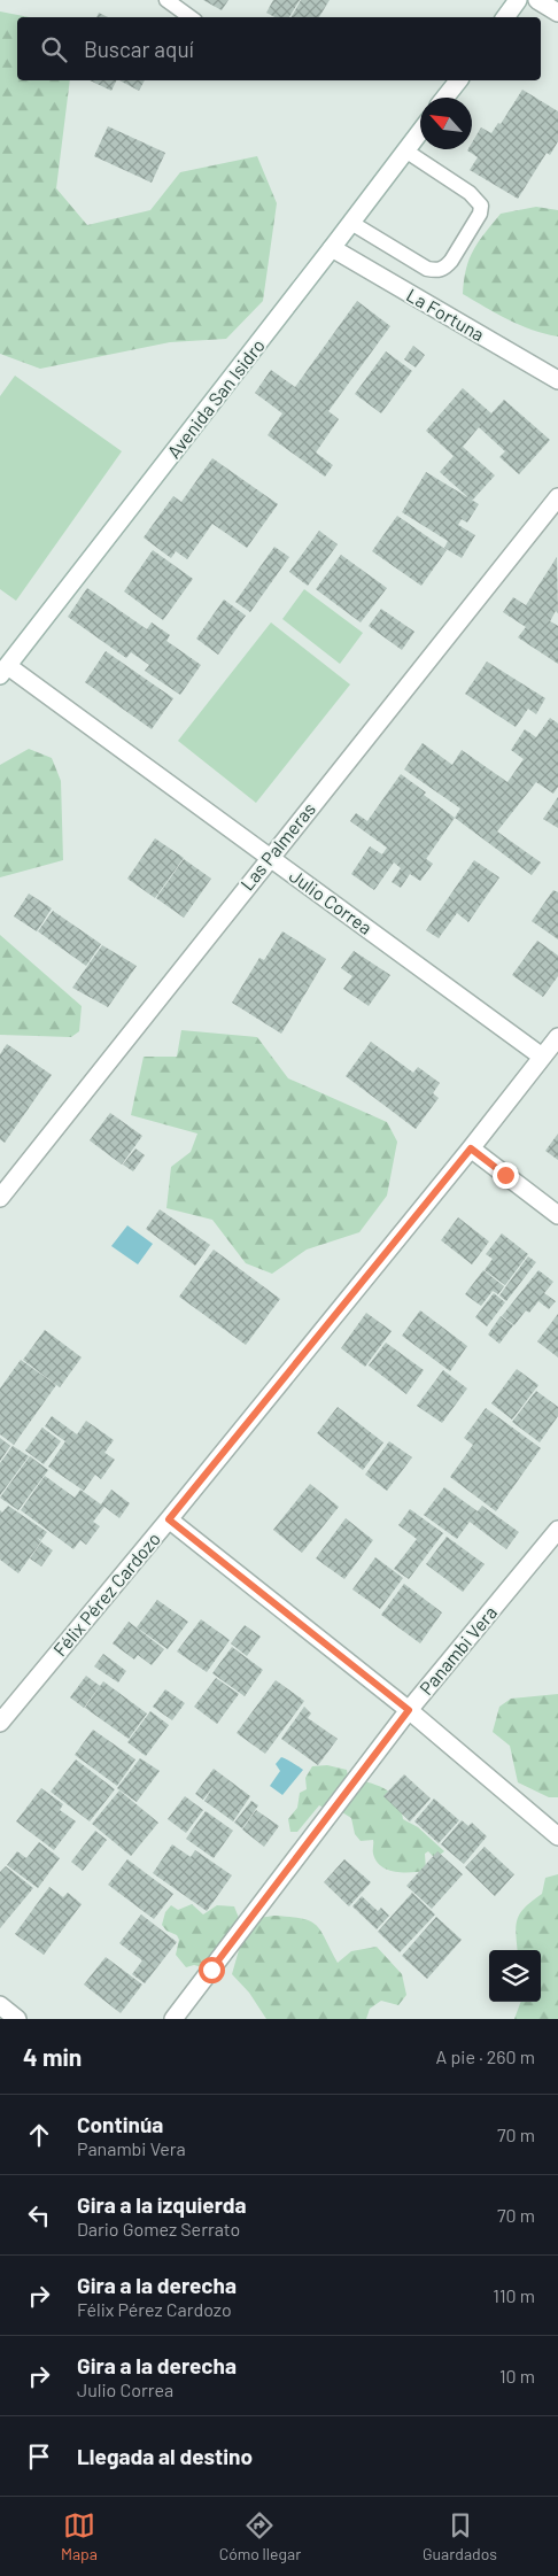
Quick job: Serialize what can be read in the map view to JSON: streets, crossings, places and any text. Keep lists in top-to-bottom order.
{
  "streets": {
    "street": [
      "La Fortuna",
      "Avenida San Isidro",
      "Las Palmeras",
      "Julio Correa",
      "Félix Pérez Cardozo",
      "Panambi Vera"
    ]
  },
  "crossings": [
    ["La Fortuna", "Avenida San Isidro"],
    ["Avenida San Isidro", "Julio Correa"],
    ["Las Palmeras", "Julio Correa"],
    ["Julio Correa", "Félix Pérez Cardozo"]
  ],
  "north": "top left",
  "page": {
    "search": "Buscar aquí",
    "heading": ["4 min", "A pie · 260 m"],
    "list": [
      ["Continúa", "Panambi Vera", "70 m"],
      ["Gira a la izquierda", "Dario Gomez Serrato", "70 m"],
      ["Gira a la derecha", "Félix Pérez Cardozo", "110 m"],
      ["Gira a la derecha", "Julio Correa", "10 m"],
      "Llegada al destino"
    ],
    "nav": ["Mapa", "Cómo llegar", "Guardados"]
  }
}
